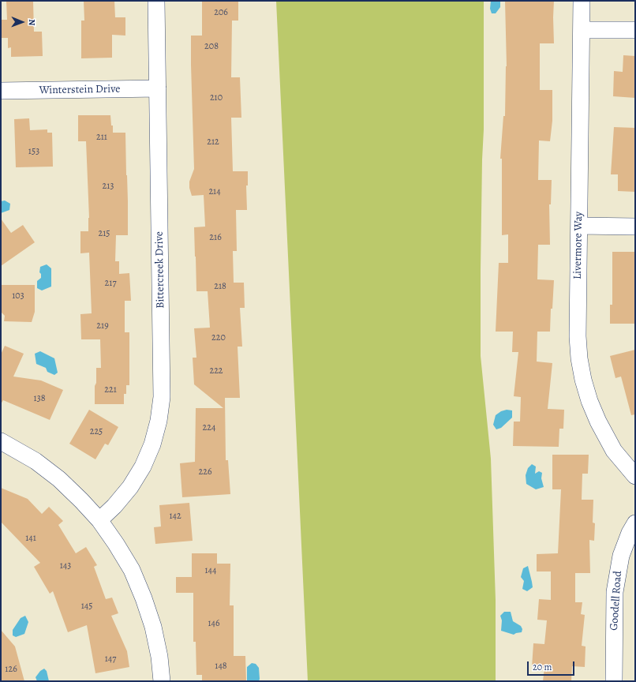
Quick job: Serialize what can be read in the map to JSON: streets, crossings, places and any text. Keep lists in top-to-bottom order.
{
  "streets": {
    "street": [
      "Winterstein Drive",
      "Livermore Way",
      "Bittercreek Drive",
      "Goodell Road"
    ]
  },
  "crossings": [
    ["Winterstein Drive", "Bittercreek Drive"]
  ],
  "house_numbers": [
    "206",
    "208",
    "210",
    "211",
    "212",
    "153",
    "213",
    "214",
    "215",
    "216",
    "217",
    "218",
    "103",
    "219",
    "220",
    "222",
    "221",
    "138",
    "224",
    "225",
    "226",
    "142",
    "141",
    "143",
    "144",
    "145",
    "146",
    "147",
    "148",
    "126"
  ],
  "scale_bar": "20 m",
  "north": "right"
}
